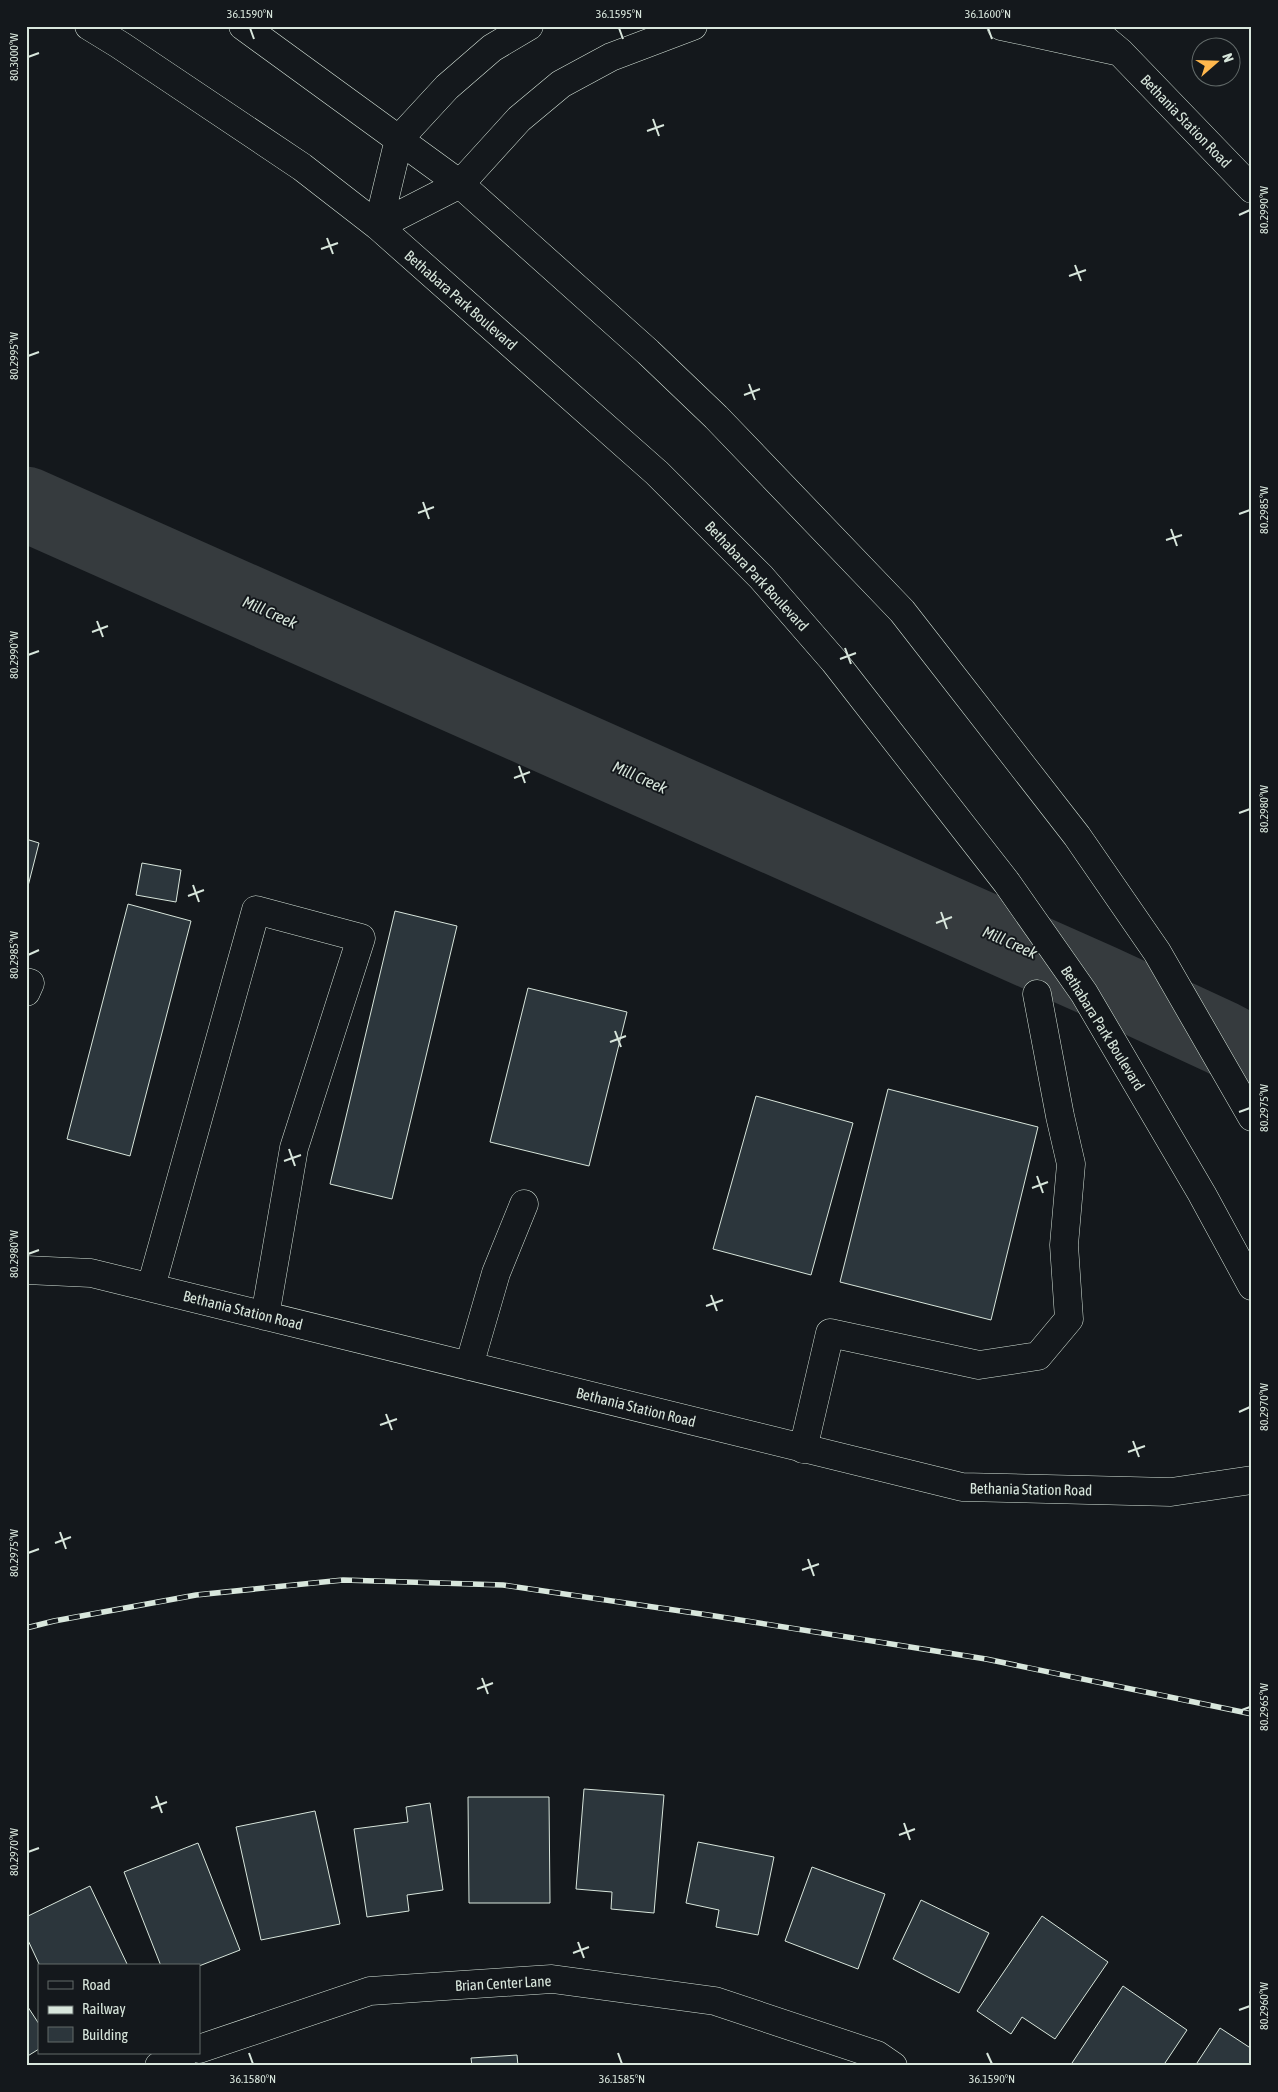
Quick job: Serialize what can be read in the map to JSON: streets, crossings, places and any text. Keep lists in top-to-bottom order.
{
  "streets": {
    "street": ["Bethania Station Road", "Bethabara Park Boulevard", "Brian Center Lane"]
  },
  "water": ["Mill Creek"],
  "legend": ["Road", "Railway", "Building"],
  "north": "right",
  "coordinates": [
    "36.1590°N",
    "36.1595°N",
    "36.1600°N",
    "80.3000°W",
    "80.2990°W",
    "80.2995°W",
    "80.2985°W",
    "80.2980°W",
    "80.2975°W",
    "80.2970°W",
    "80.2965°W",
    "80.2960°W",
    "36.1580°N",
    "36.1585°N"
  ]
}
